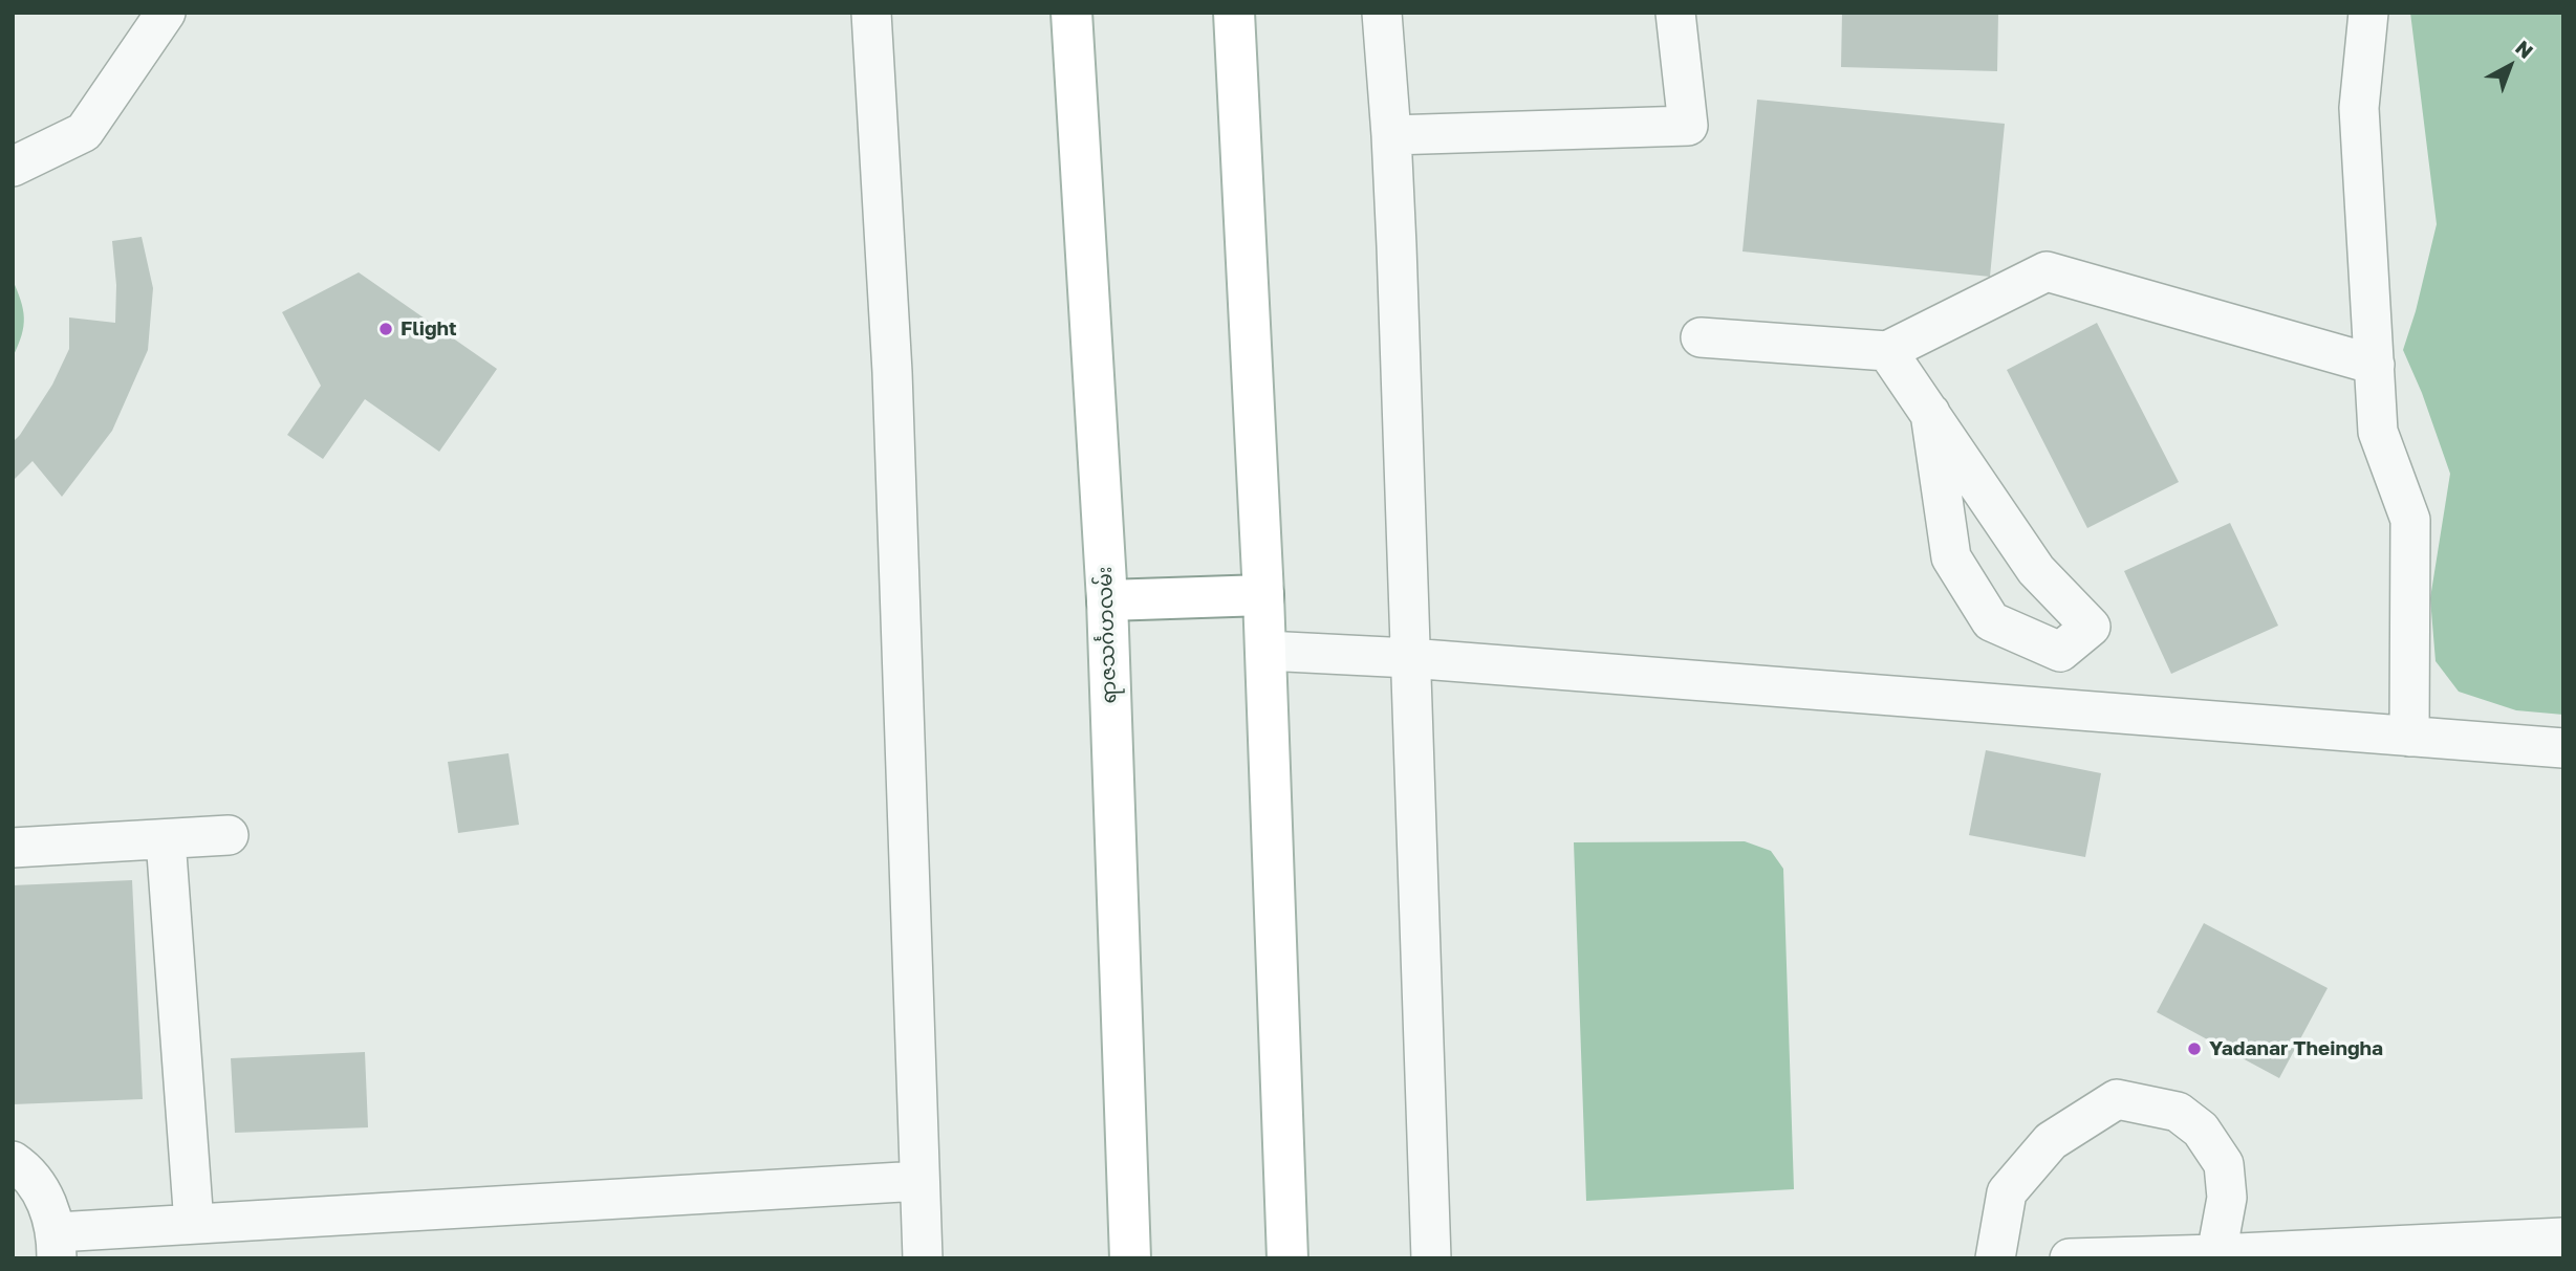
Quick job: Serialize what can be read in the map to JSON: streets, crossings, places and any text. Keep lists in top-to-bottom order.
{
  "streets": {
    "main road": ["ရာဇသင်္ဂဟလမ်း"]
  },
  "places": ["Flight", "Yadanar Theingha"],
  "north": "top right"
}
